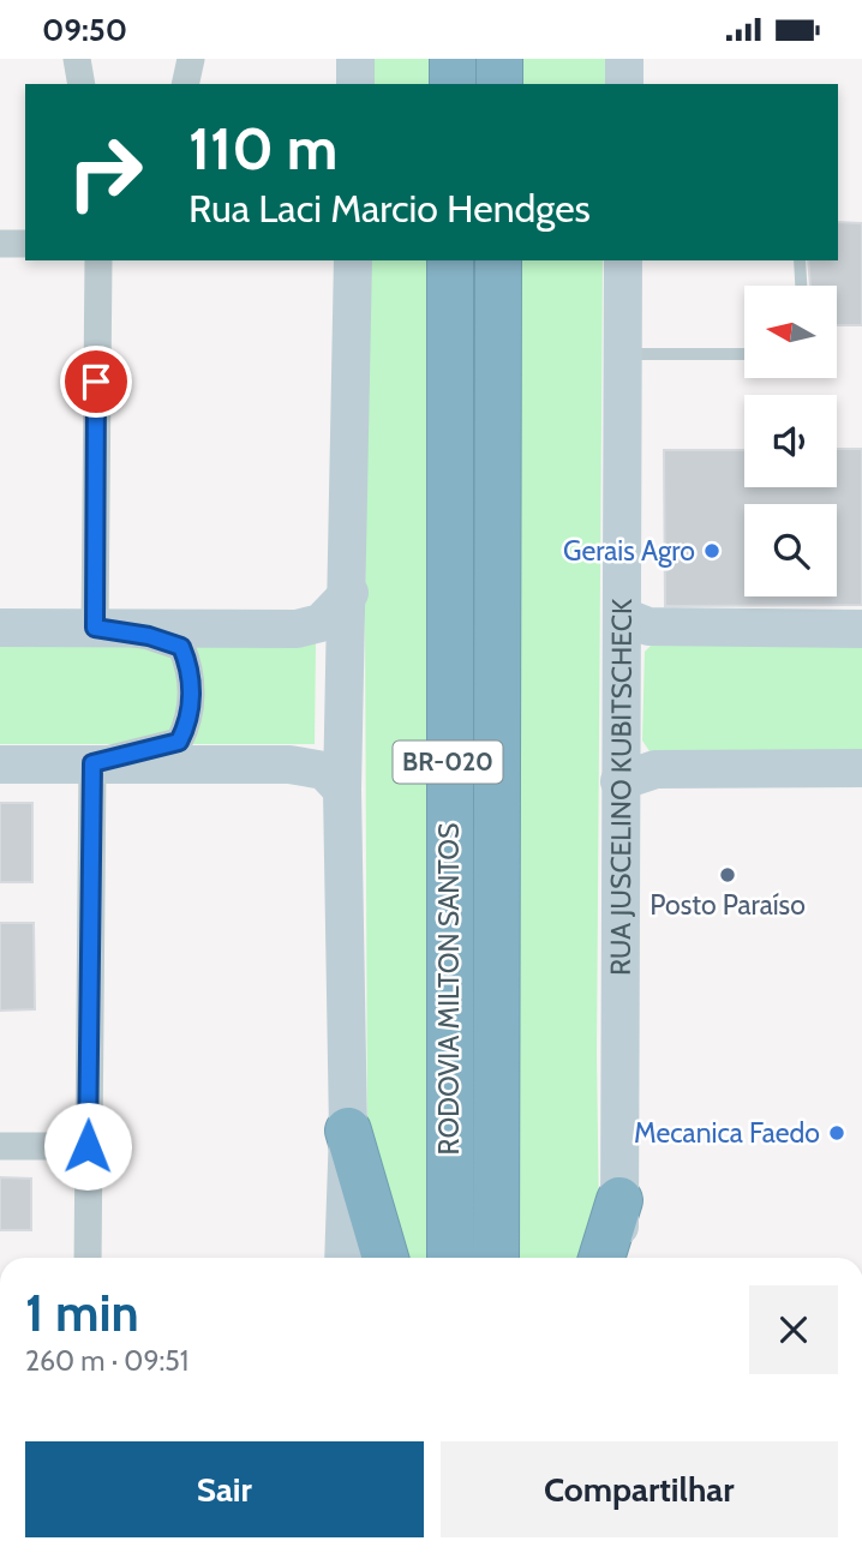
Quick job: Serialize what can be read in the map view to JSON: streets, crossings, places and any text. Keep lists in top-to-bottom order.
{
  "streets": {
    "highway": ["BR-020", "RODOVIA MILTON SANTOS"],
    "main road": ["RUA JUSCELINO KUBITSCHECK"]
  },
  "places": ["Gerais Agro", "Posto Paraíso", "Mecanica Faedo"],
  "north": "left",
  "page": {
    "status": "09:50",
    "turn": ["110 m", "Rua Laci Marcio Hendges"],
    "heading": ["1 min", "260 m · 09:51"],
    "buttons": ["Sair", "Compartilhar"]
  }
}
